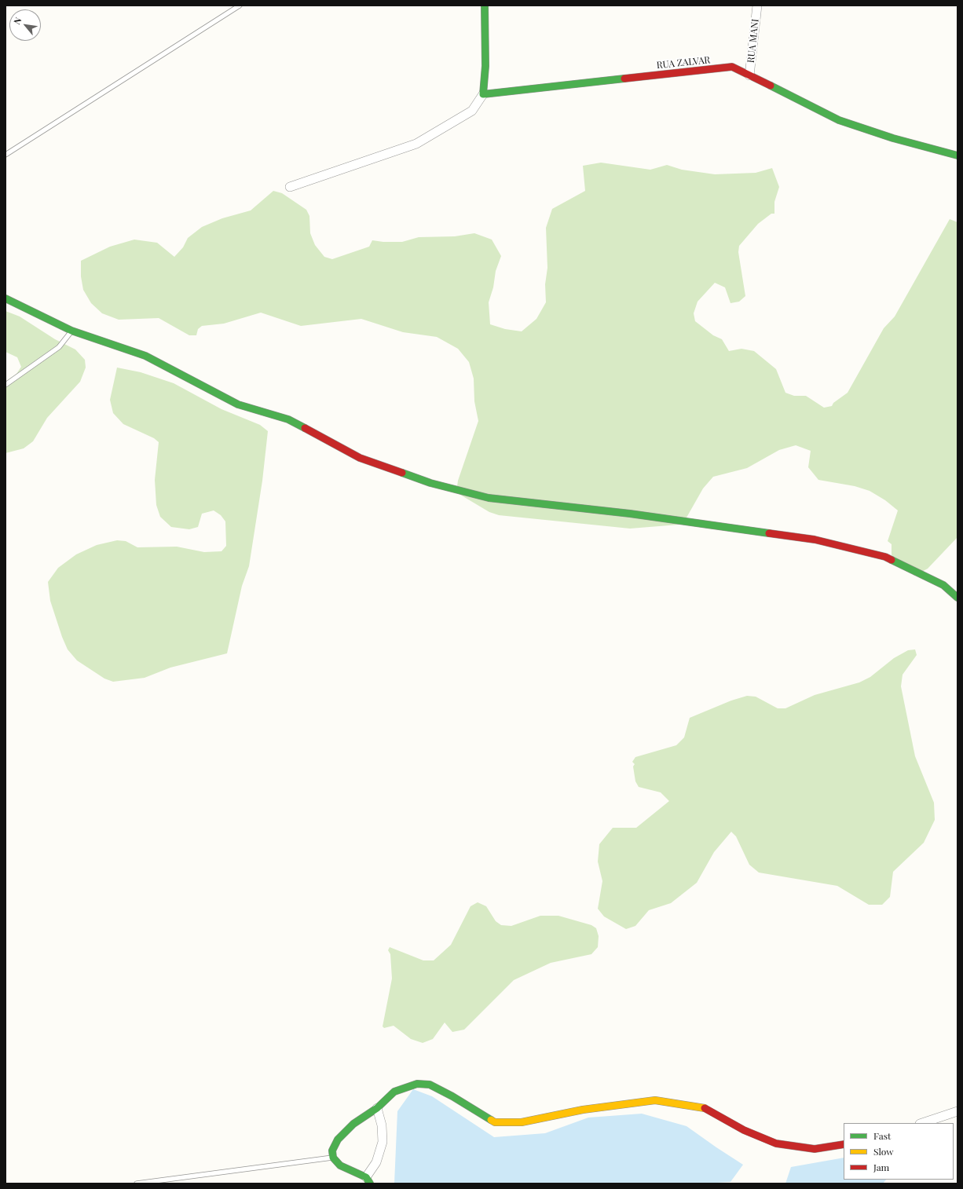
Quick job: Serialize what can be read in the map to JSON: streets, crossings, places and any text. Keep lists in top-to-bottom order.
{
  "streets": {
    "street": ["RUA MANI", "RUA ZALVAR"]
  },
  "crossings": [
    ["RUA MANI", "RUA ZALVAR"]
  ],
  "legend": ["Fast", "Slow", "Jam"],
  "north": "top left"
}
